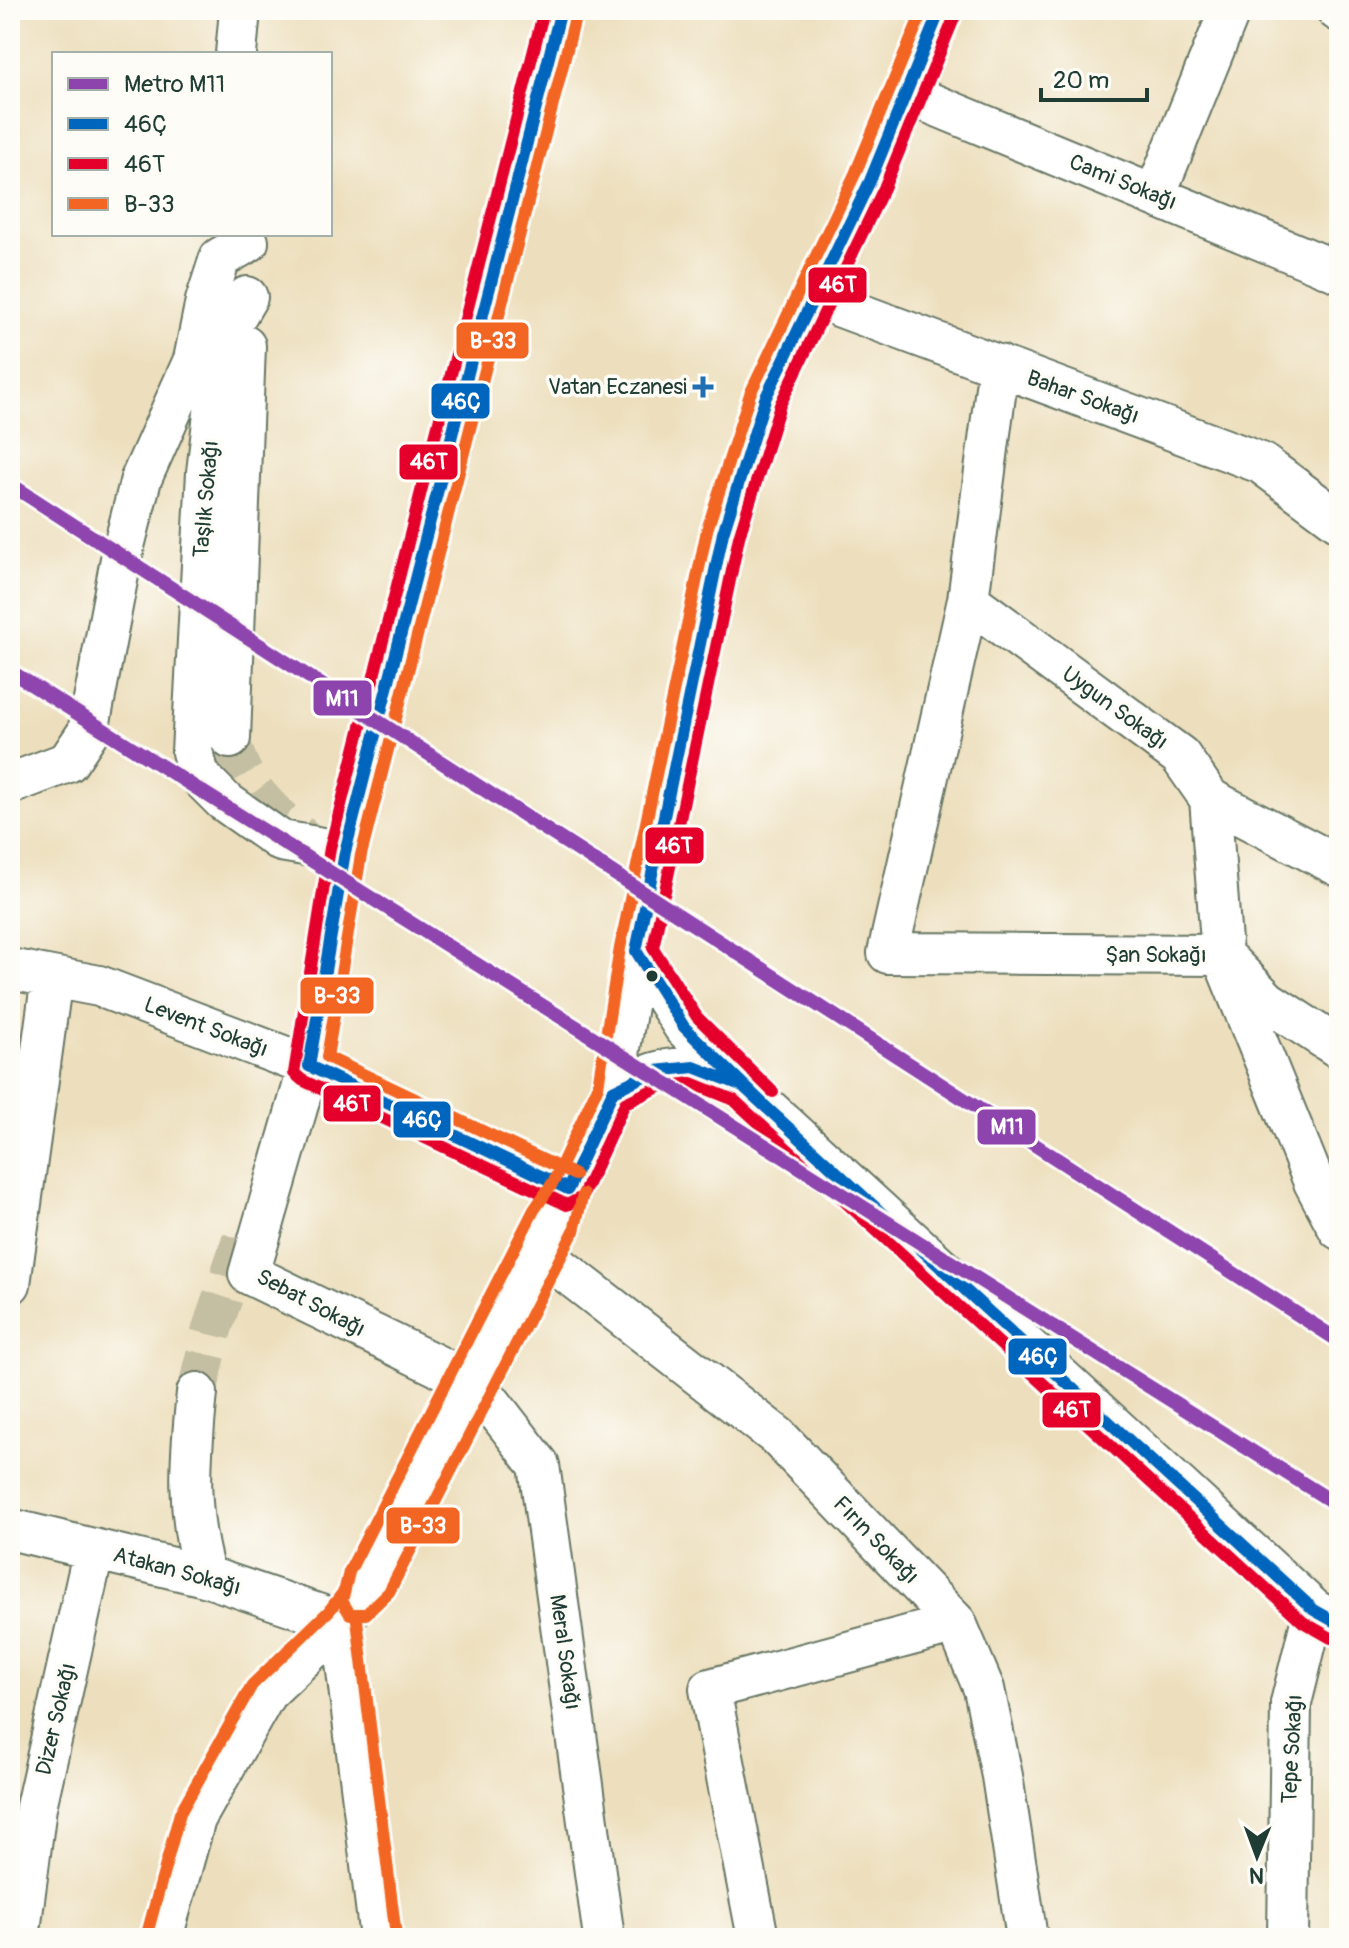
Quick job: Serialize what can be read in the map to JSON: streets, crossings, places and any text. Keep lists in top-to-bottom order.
{
  "streets": {
    "street": [
      "Cami Sokağı",
      "Bahar Sokağı",
      "Taşlık Sokağı",
      "Uygun Sokağı",
      "Şan Sokağı",
      "Levent Sokağı",
      "Sebat Sokağı",
      "Fırın Sokağı",
      "Atakan Sokağı",
      "Meral Sokağı",
      "Dizer Sokağı",
      "Tepe Sokağı"
    ]
  },
  "crossings": [
    ["Uygun Sokağı", "Şan Sokağı"],
    ["Levent Sokağı", "Sebat Sokağı"],
    ["Sebat Sokağı", "Meral Sokağı"],
    ["Atakan Sokağı", "Dizer Sokağı"]
  ],
  "places": {
    "health": ["Vatan Eczanesi"]
  },
  "lines": [
    "transit line 46Ç",
    "transit line 46T",
    "transit line B-33",
    "metro line M11"
  ],
  "legend": [
    "Metro M11",
    "46Ç",
    "46T",
    "B-33"
  ],
  "scale_bar": "20 m",
  "north": "bottom"
}
